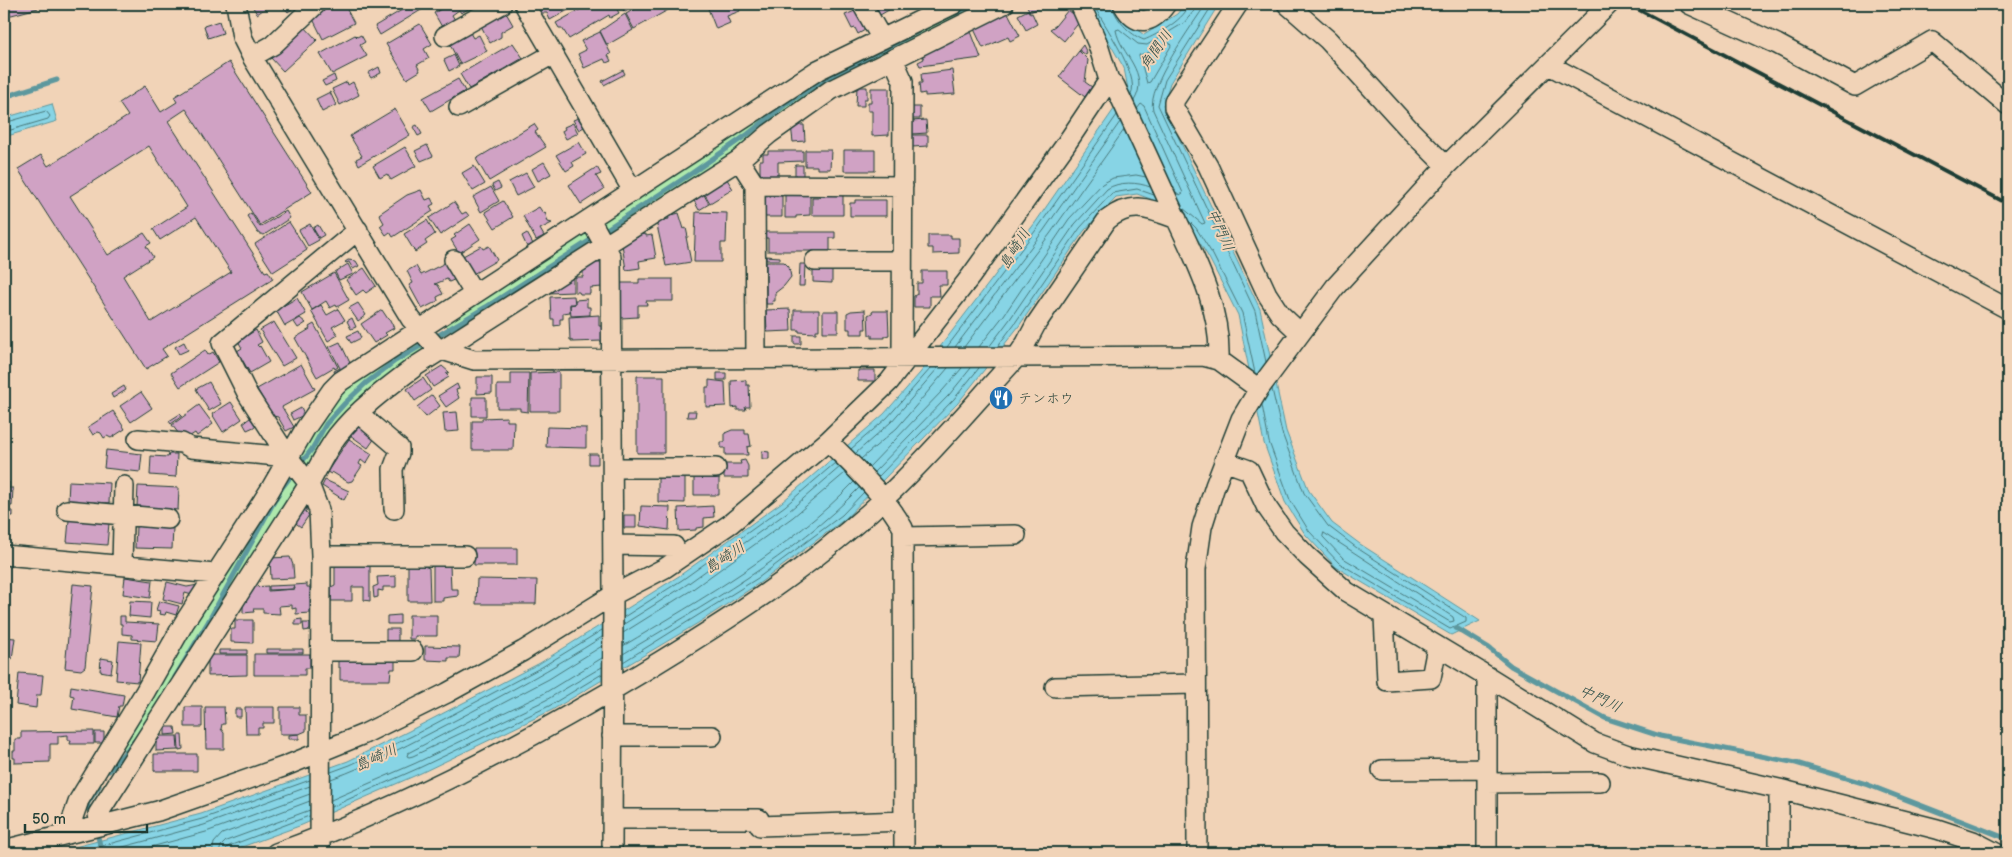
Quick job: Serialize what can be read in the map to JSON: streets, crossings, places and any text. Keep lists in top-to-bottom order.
{
  "water": ["角間川", "中門川", "島崎川"],
  "places": {
    "restaurant": ["テンホウ"]
  },
  "scale_bar": "50 m"
}
